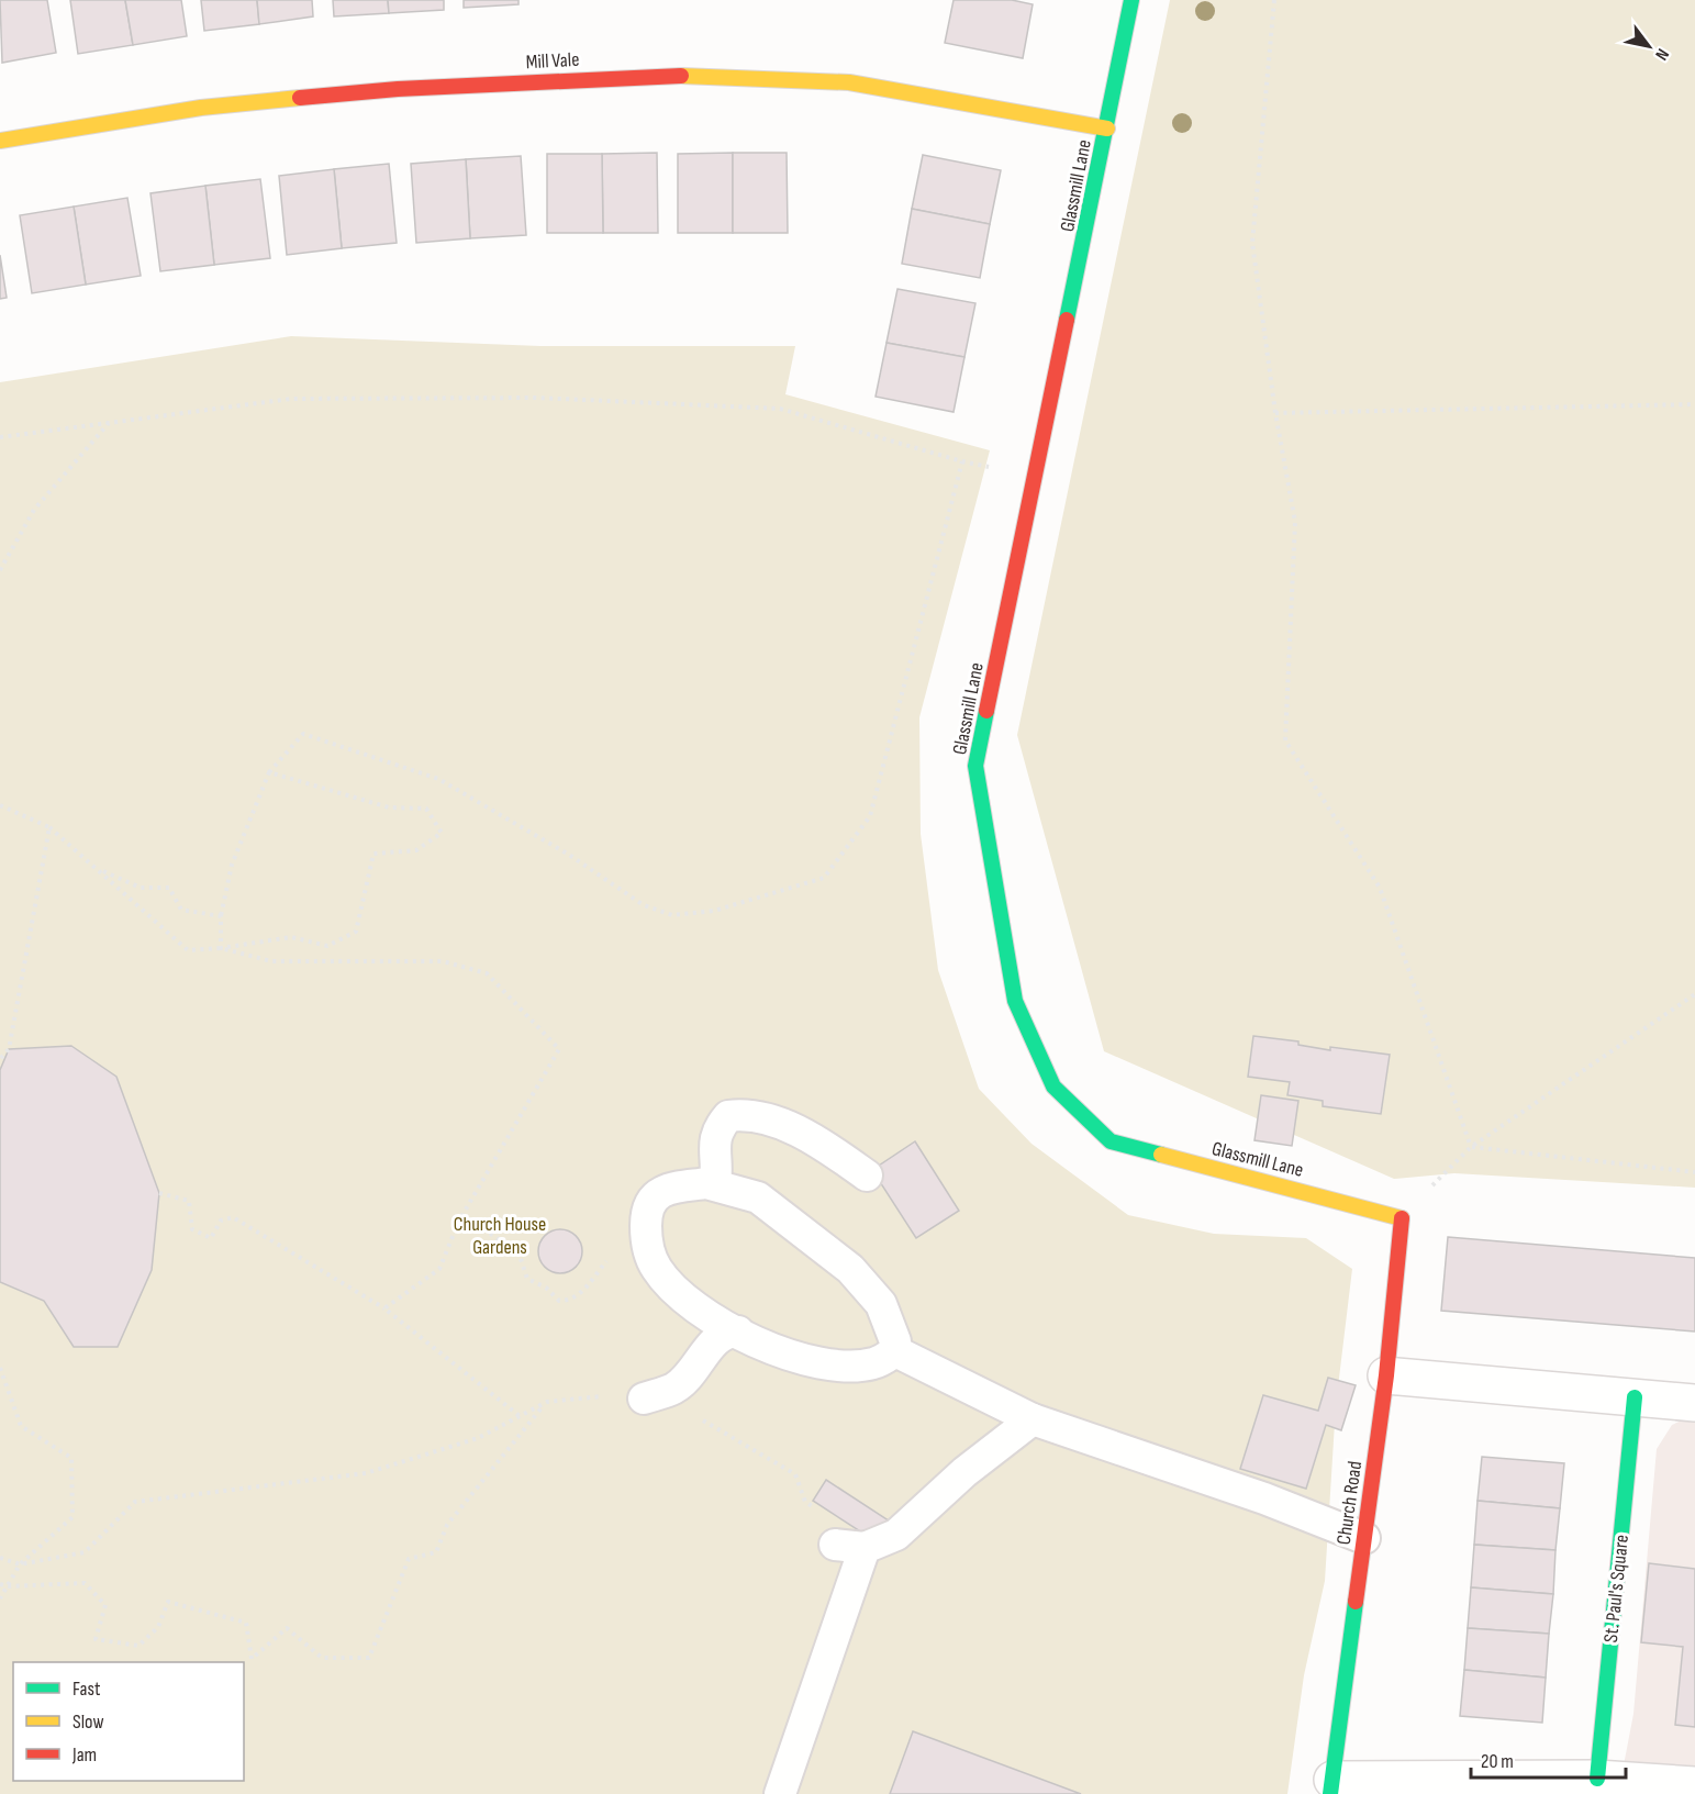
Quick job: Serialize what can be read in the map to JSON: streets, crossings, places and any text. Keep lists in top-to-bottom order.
{
  "streets": {
    "street": [
      "Mill Vale",
      "Glassmill Lane",
      "Church Road",
      "St. Paul's Square"
    ]
  },
  "crossings": [
    ["Mill Vale", "Glassmill Lane"],
    ["Glassmill Lane", "Church Road"]
  ],
  "parks": ["Church House Gardens"],
  "legend": ["Fast", "Slow", "Jam"],
  "scale_bar": "20 m",
  "north": "bottom right"
}
